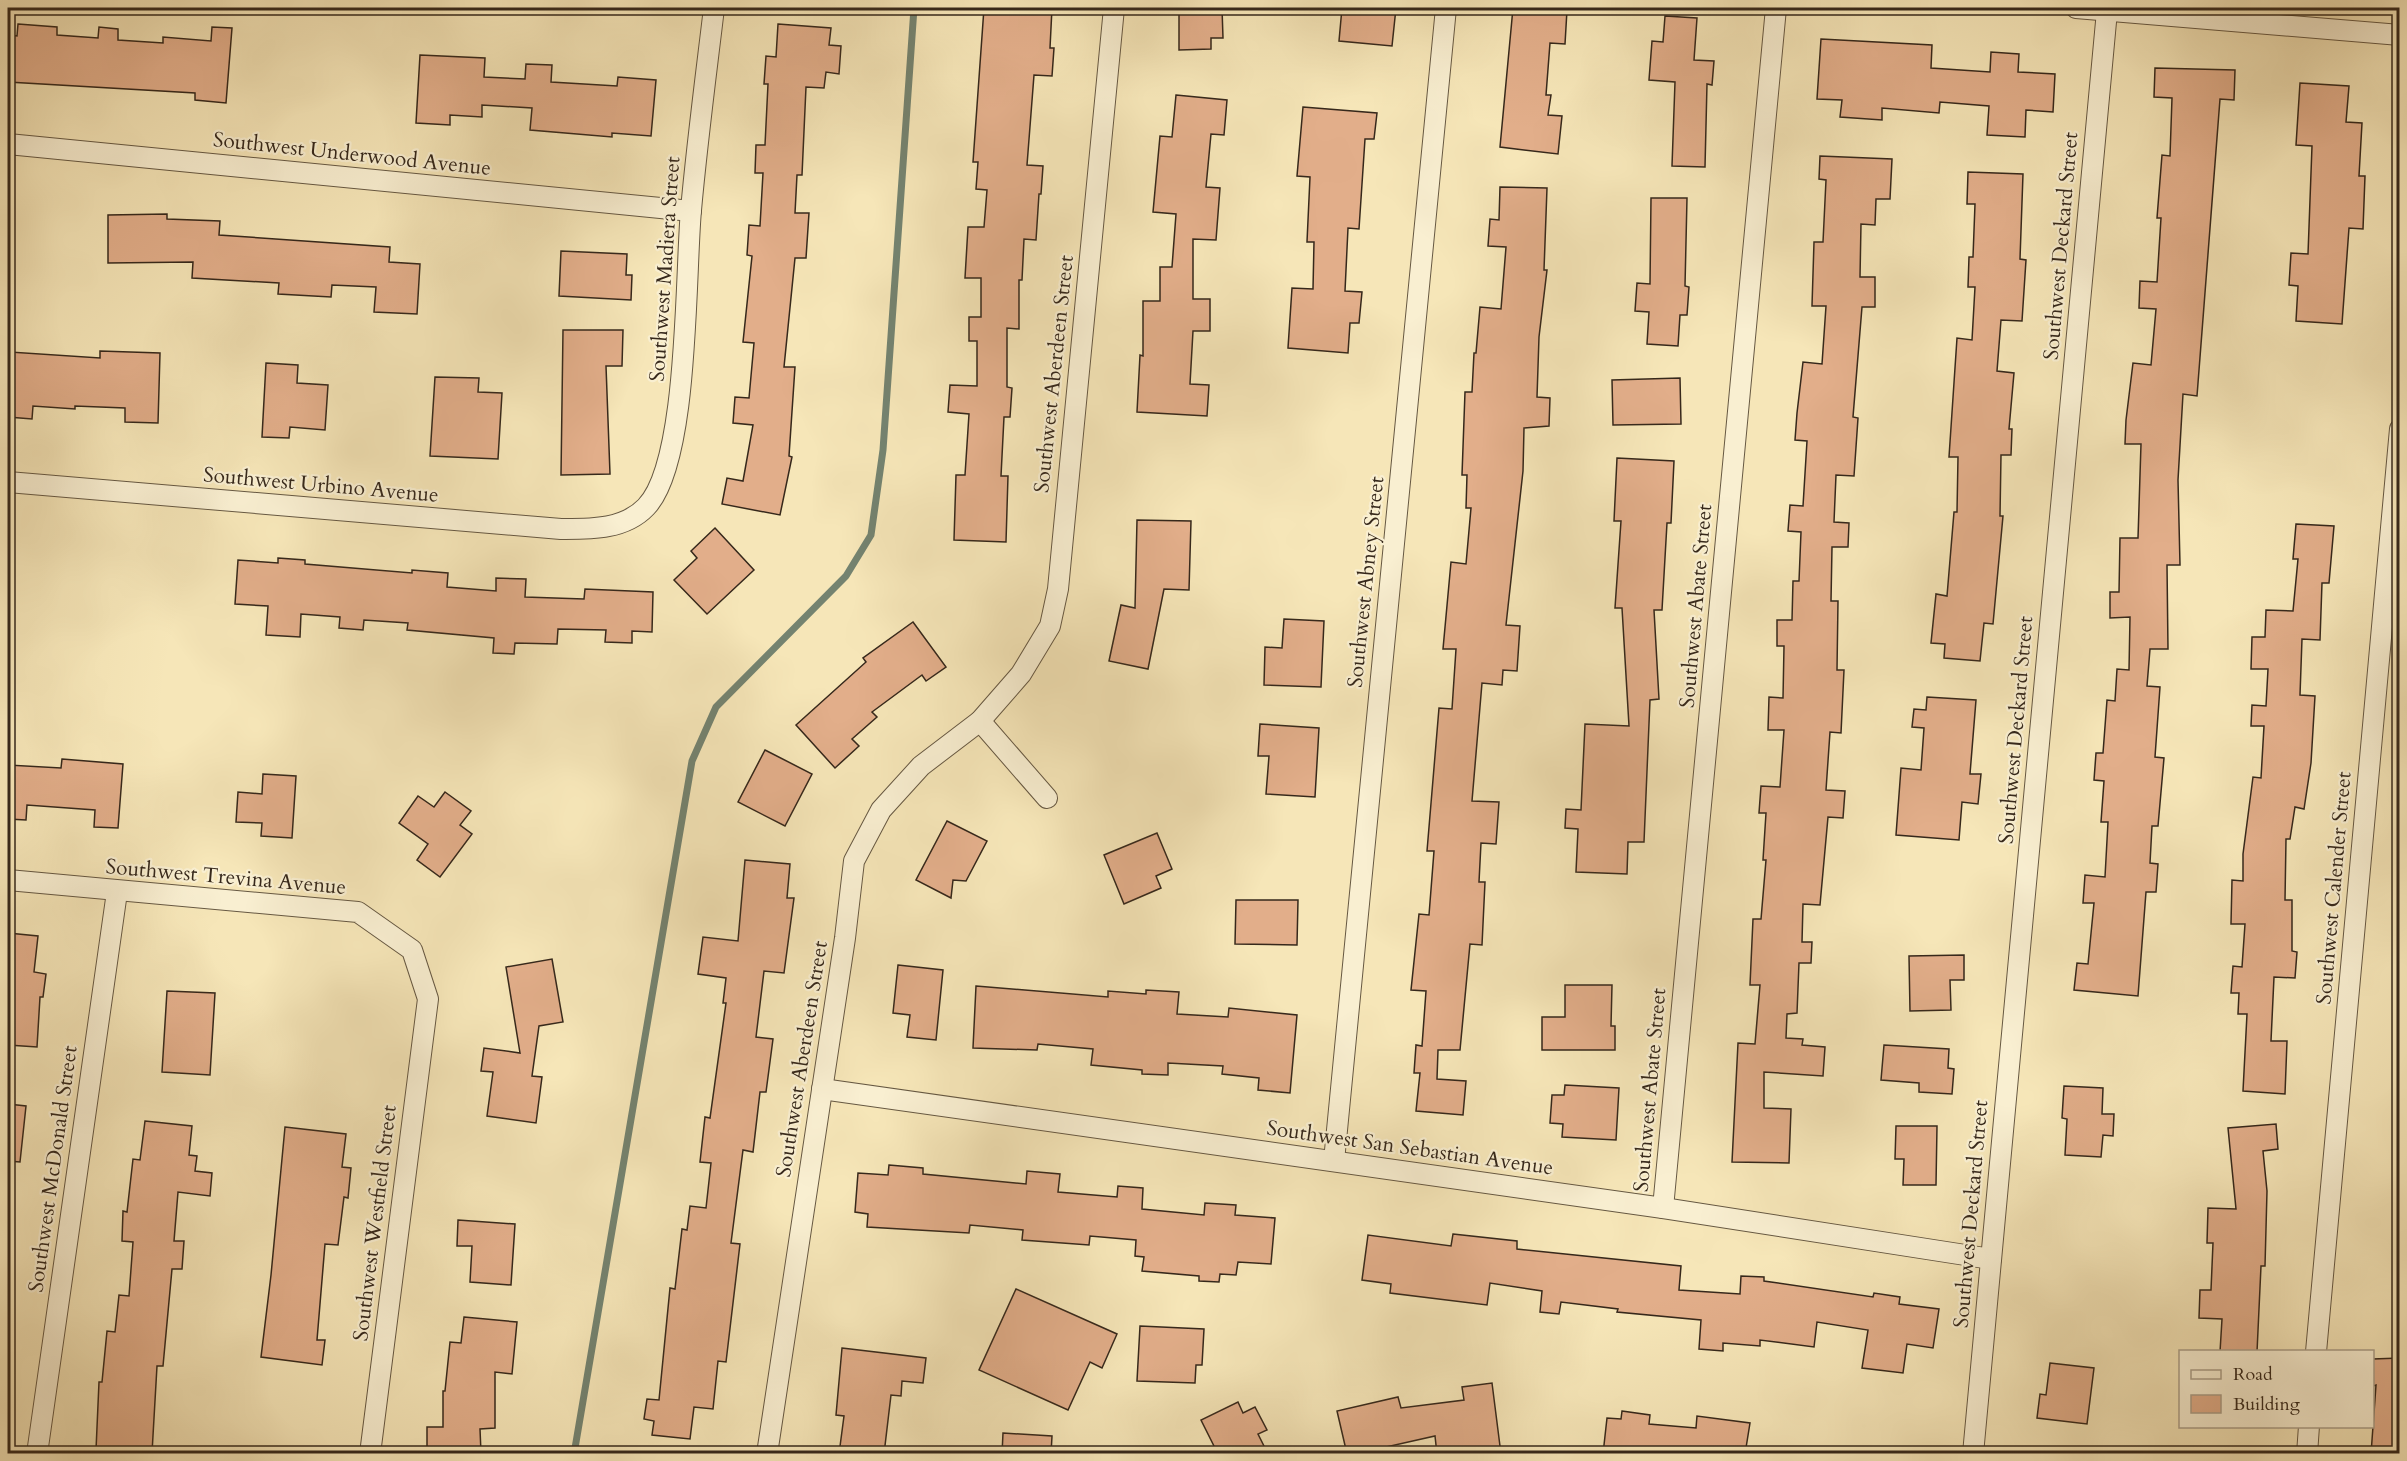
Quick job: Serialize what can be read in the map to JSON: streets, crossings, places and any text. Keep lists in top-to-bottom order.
{
  "streets": {
    "street": [
      "Southwest Underwood Avenue",
      "Southwest Deckard Street",
      "Southwest Madiera Street",
      "Southwest Aberdeen Street",
      "Southwest Urbino Avenue",
      "Southwest Abney Street",
      "Southwest Abate Street",
      "Southwest Trevina Avenue",
      "Southwest Calender Street",
      "Southwest San Sebastian Avenue",
      "Southwest McDonald Street",
      "Southwest Westfield Street"
    ]
  },
  "crossings": [
    ["Southwest Underwood Avenue", "Southwest Madiera Street"],
    ["Southwest Deckard Street", "Southwest San Sebastian Avenue"],
    ["Southwest Madiera Street", "Southwest Urbino Avenue"],
    ["Southwest Aberdeen Street", "Southwest San Sebastian Avenue"],
    ["Southwest Abney Street", "Southwest San Sebastian Avenue"],
    ["Southwest Abate Street", "Southwest San Sebastian Avenue"],
    ["Southwest Trevina Avenue", "Southwest McDonald Street"],
    ["Southwest Trevina Avenue", "Southwest Westfield Street"]
  ],
  "legend": ["Road", "Building"]
}
